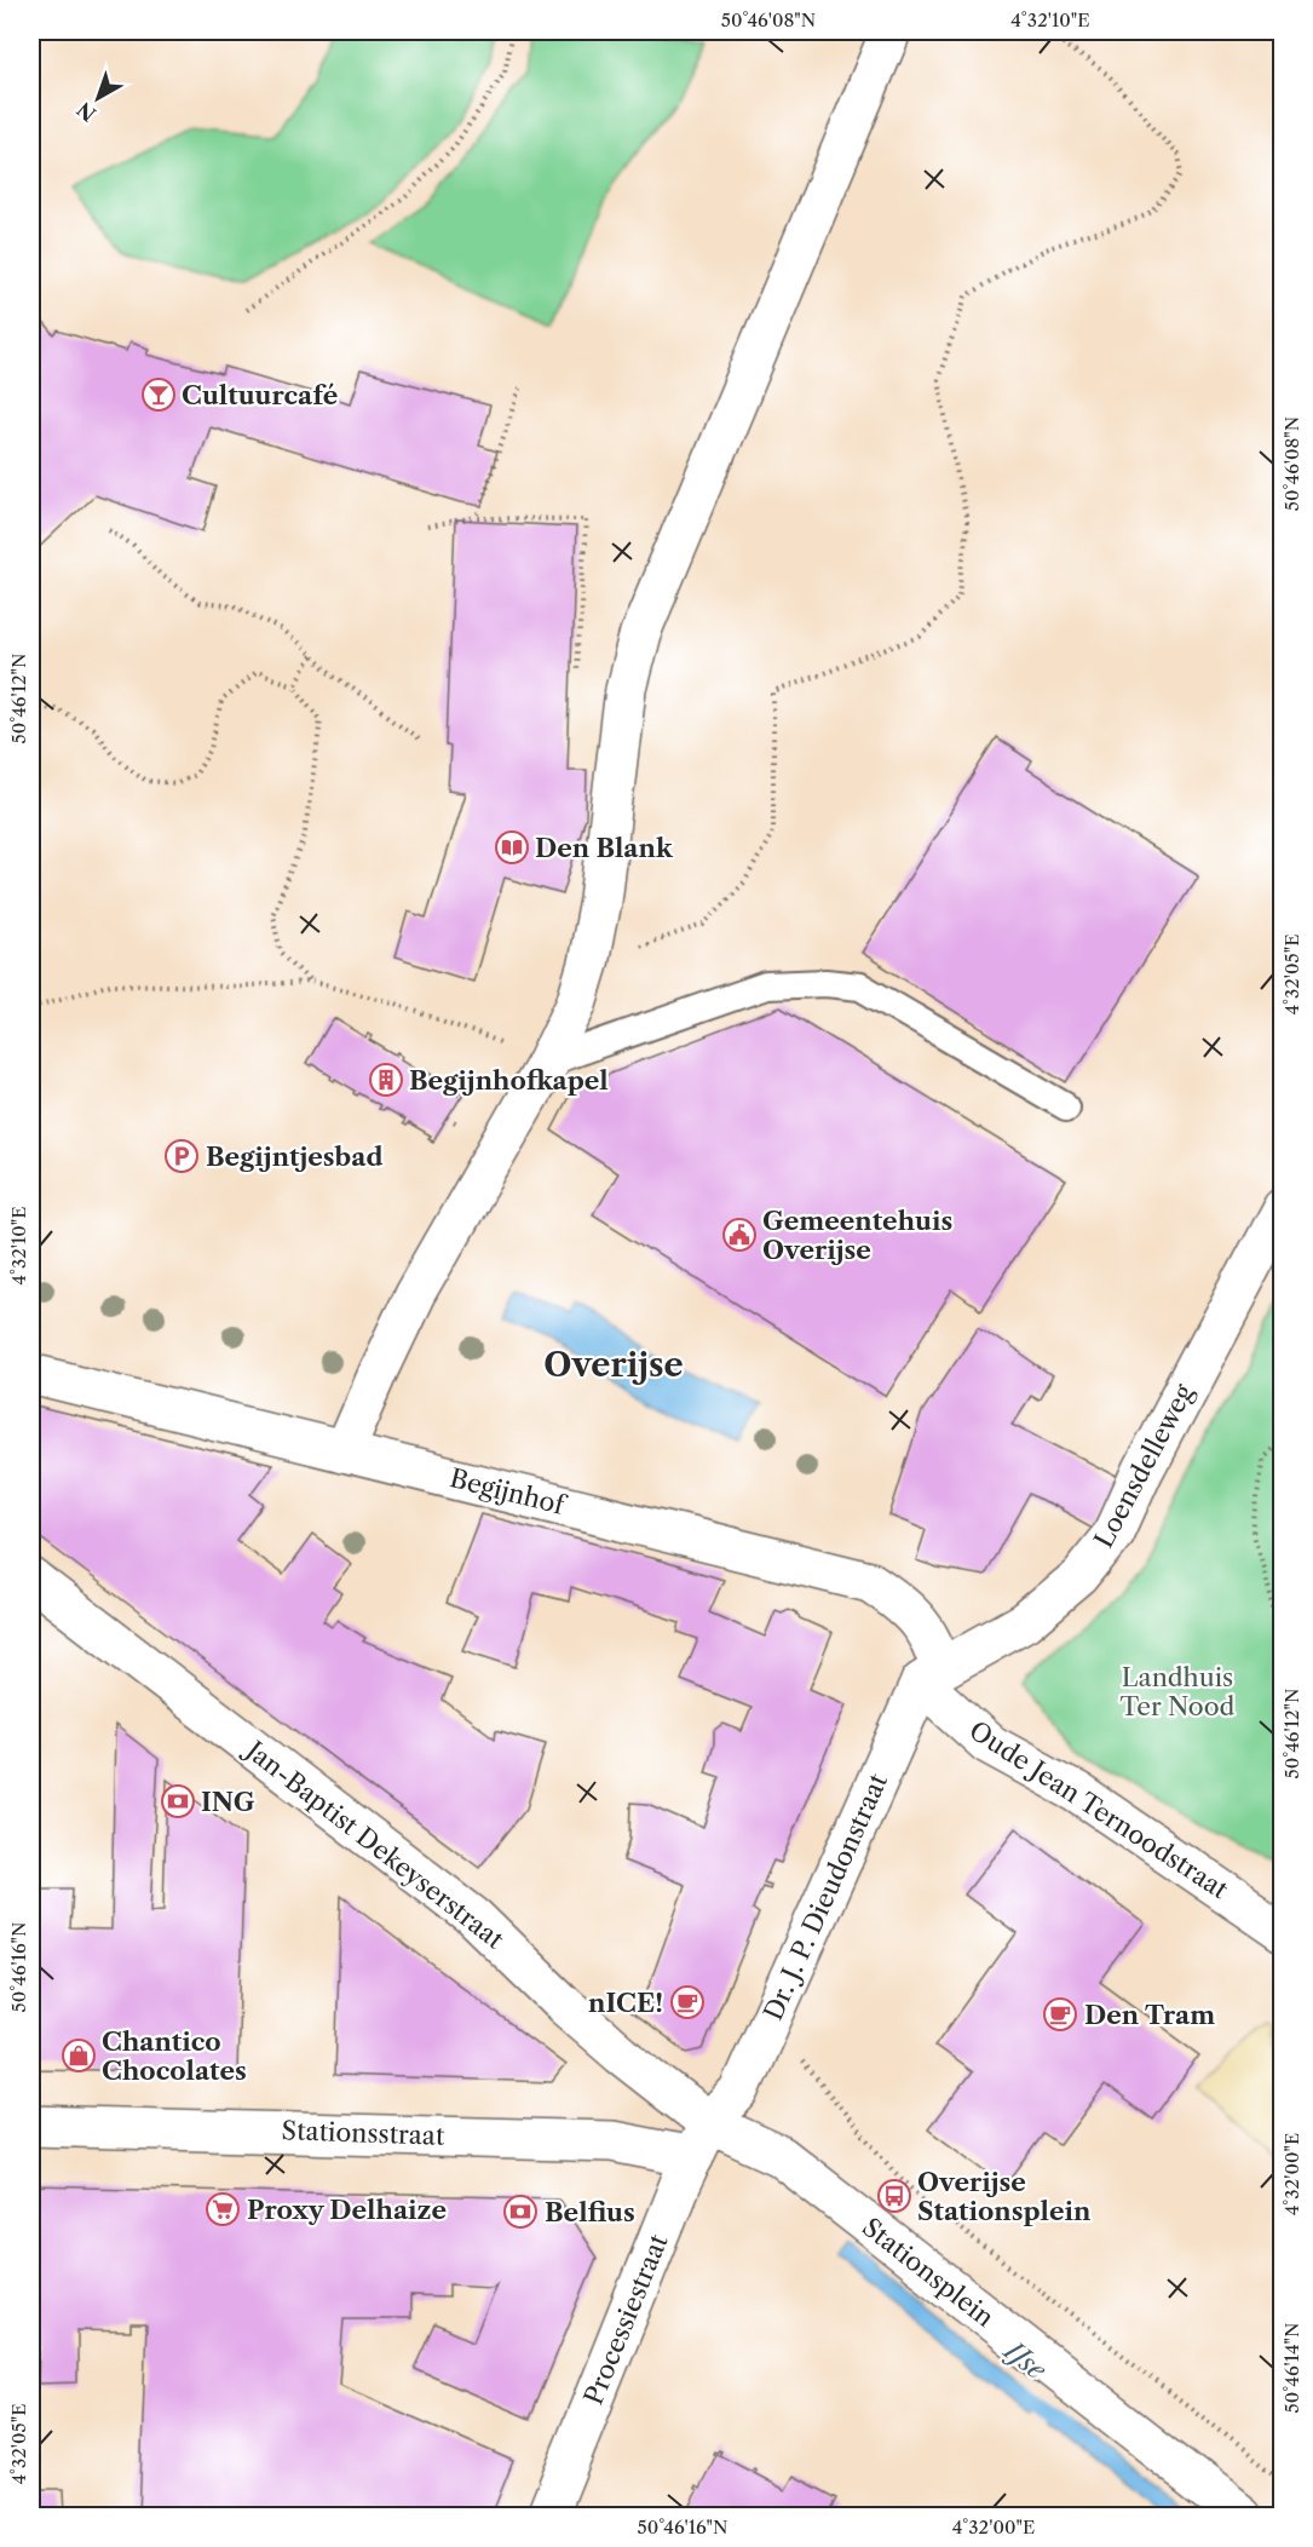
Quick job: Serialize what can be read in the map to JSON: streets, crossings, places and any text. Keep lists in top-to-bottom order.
{
  "streets": {
    "street": [
      "Loensdelleweg",
      "Begijnhof",
      "Oude Jean Ternoodstraat",
      "Jan-Baptist Dekeyserstraat",
      "Dr. J. P. Dieudonstraat",
      "Stationsstraat",
      "Stationsplein",
      "Processiestraat"
    ]
  },
  "crossings": [
    ["Loensdelleweg", "Begijnhof"],
    ["Loensdelleweg", "Oude Jean Ternoodstraat"],
    ["Loensdelleweg", "Dr. J. P. Dieudonstraat"],
    ["Begijnhof", "Oude Jean Ternoodstraat"],
    ["Begijnhof", "Dr. J. P. Dieudonstraat"],
    ["Oude Jean Ternoodstraat", "Dr. J. P. Dieudonstraat"],
    ["Jan-Baptist Dekeyserstraat", "Dr. J. P. Dieudonstraat"],
    ["Jan-Baptist Dekeyserstraat", "Stationsstraat"],
    ["Jan-Baptist Dekeyserstraat", "Stationsplein"],
    ["Jan-Baptist Dekeyserstraat", "Processiestraat"],
    ["Dr. J. P. Dieudonstraat", "Stationsstraat"],
    ["Dr. J. P. Dieudonstraat", "Stationsplein"],
    ["Dr. J. P. Dieudonstraat", "Processiestraat"],
    ["Stationsstraat", "Stationsplein"],
    ["Stationsstraat", "Processiestraat"],
    ["Stationsplein", "Processiestraat"]
  ],
  "districts": ["Overijse"],
  "water": ["IJse"],
  "parks": ["Landhuis Ter Nood"],
  "places": {
    "bar": ["Cultuurcafé"],
    "library": ["Den Blank"],
    "building": ["Begijnhofkapel"],
    "parking": ["Begijntjesbad"],
    "public building": ["Gemeentehuis Overijse"],
    "bank": ["ING", "Belfius"],
    "cafe": ["nICE!", "Den Tram"],
    "shop": ["Chantico Chocolates"],
    "bus stop": ["Overijse Stationsplein"],
    "supermarket": ["Proxy Delhaize"]
  },
  "north": "bottom left",
  "coordinates": [
    "50°46'08\"N",
    "4°32'10\"E",
    "50°46'12\"N",
    "4°32'05\"E",
    "50°46'16\"N",
    "4°32'00\"E",
    "50°46'14\"N"
  ]
}
